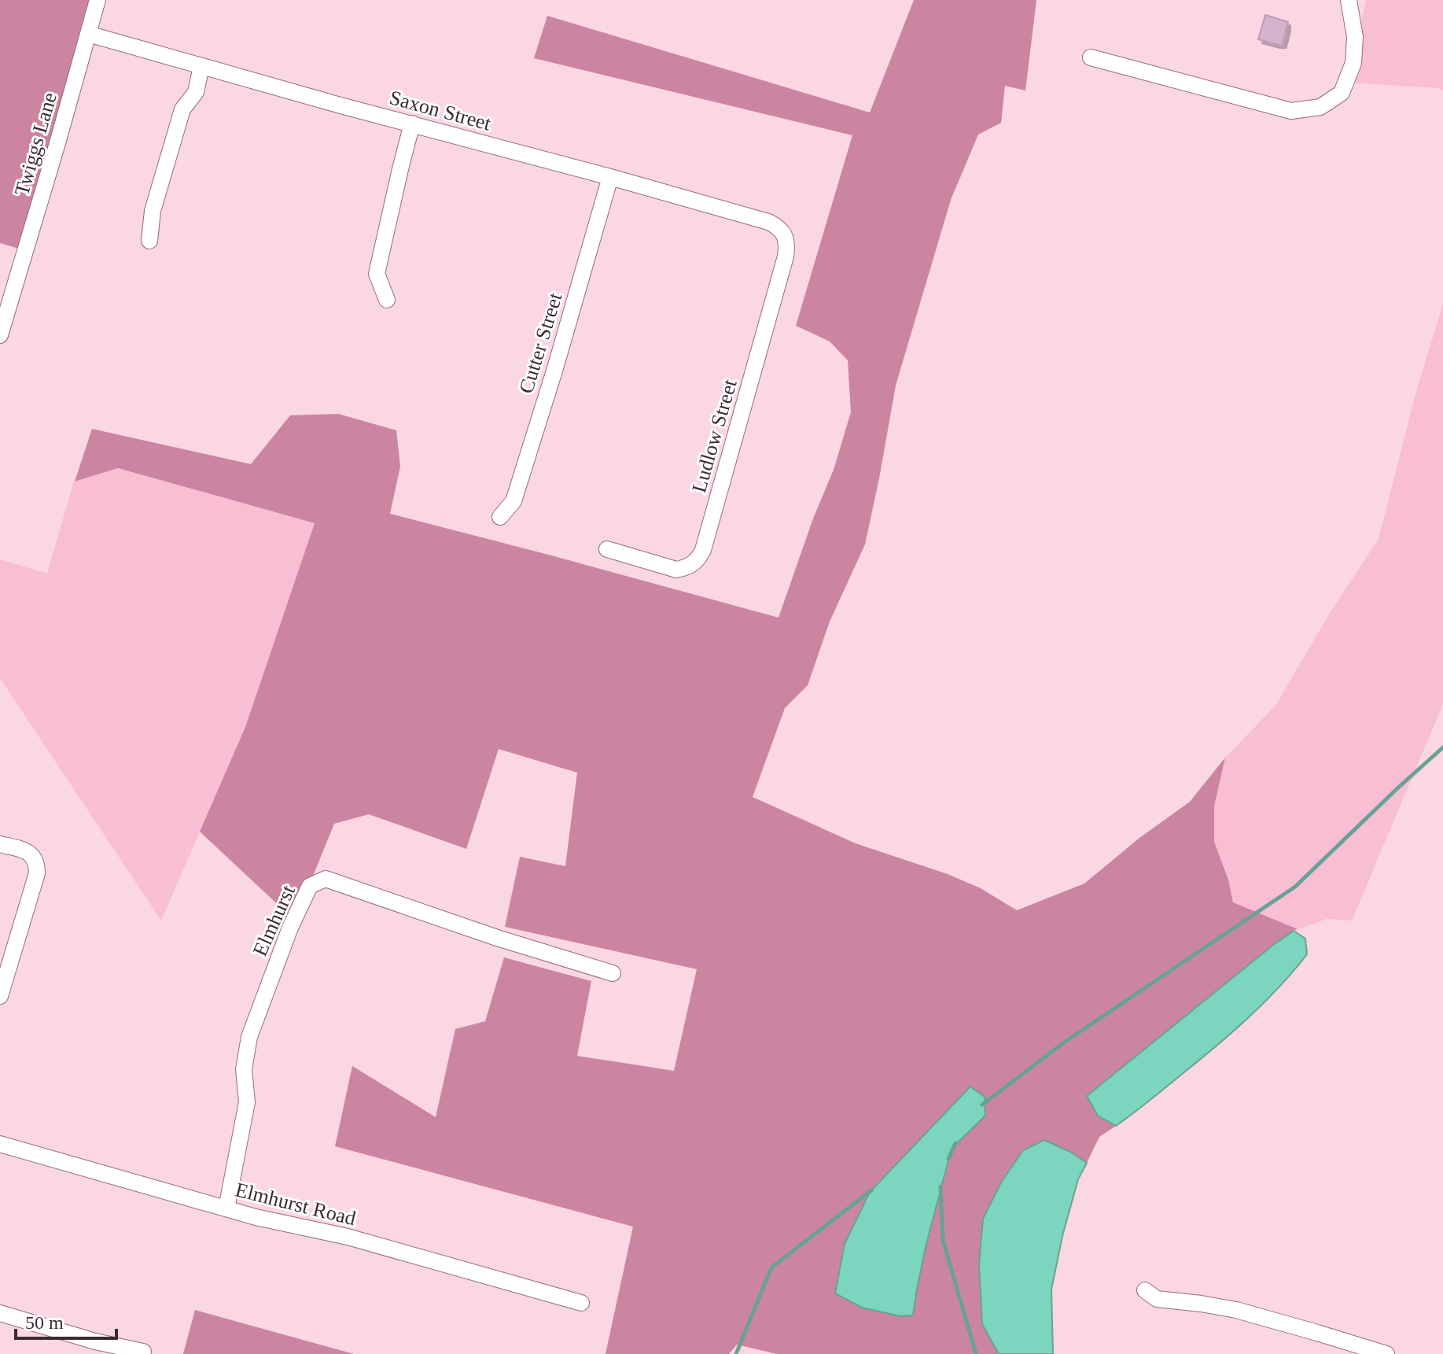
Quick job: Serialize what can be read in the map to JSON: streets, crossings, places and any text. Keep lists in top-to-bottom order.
{
  "streets": {
    "street": [
      "Saxon Street",
      "Twiggs Lane",
      "Cutter Street",
      "Ludlow Street",
      "Elmhurst",
      "Elmhurst Road"
    ]
  },
  "crossings": [
    ["Saxon Street", "Twiggs Lane"],
    ["Saxon Street", "Cutter Street"],
    ["Saxon Street", "Ludlow Street"],
    ["Elmhurst", "Elmhurst Road"]
  ],
  "scale_bar": "50 m"
}
